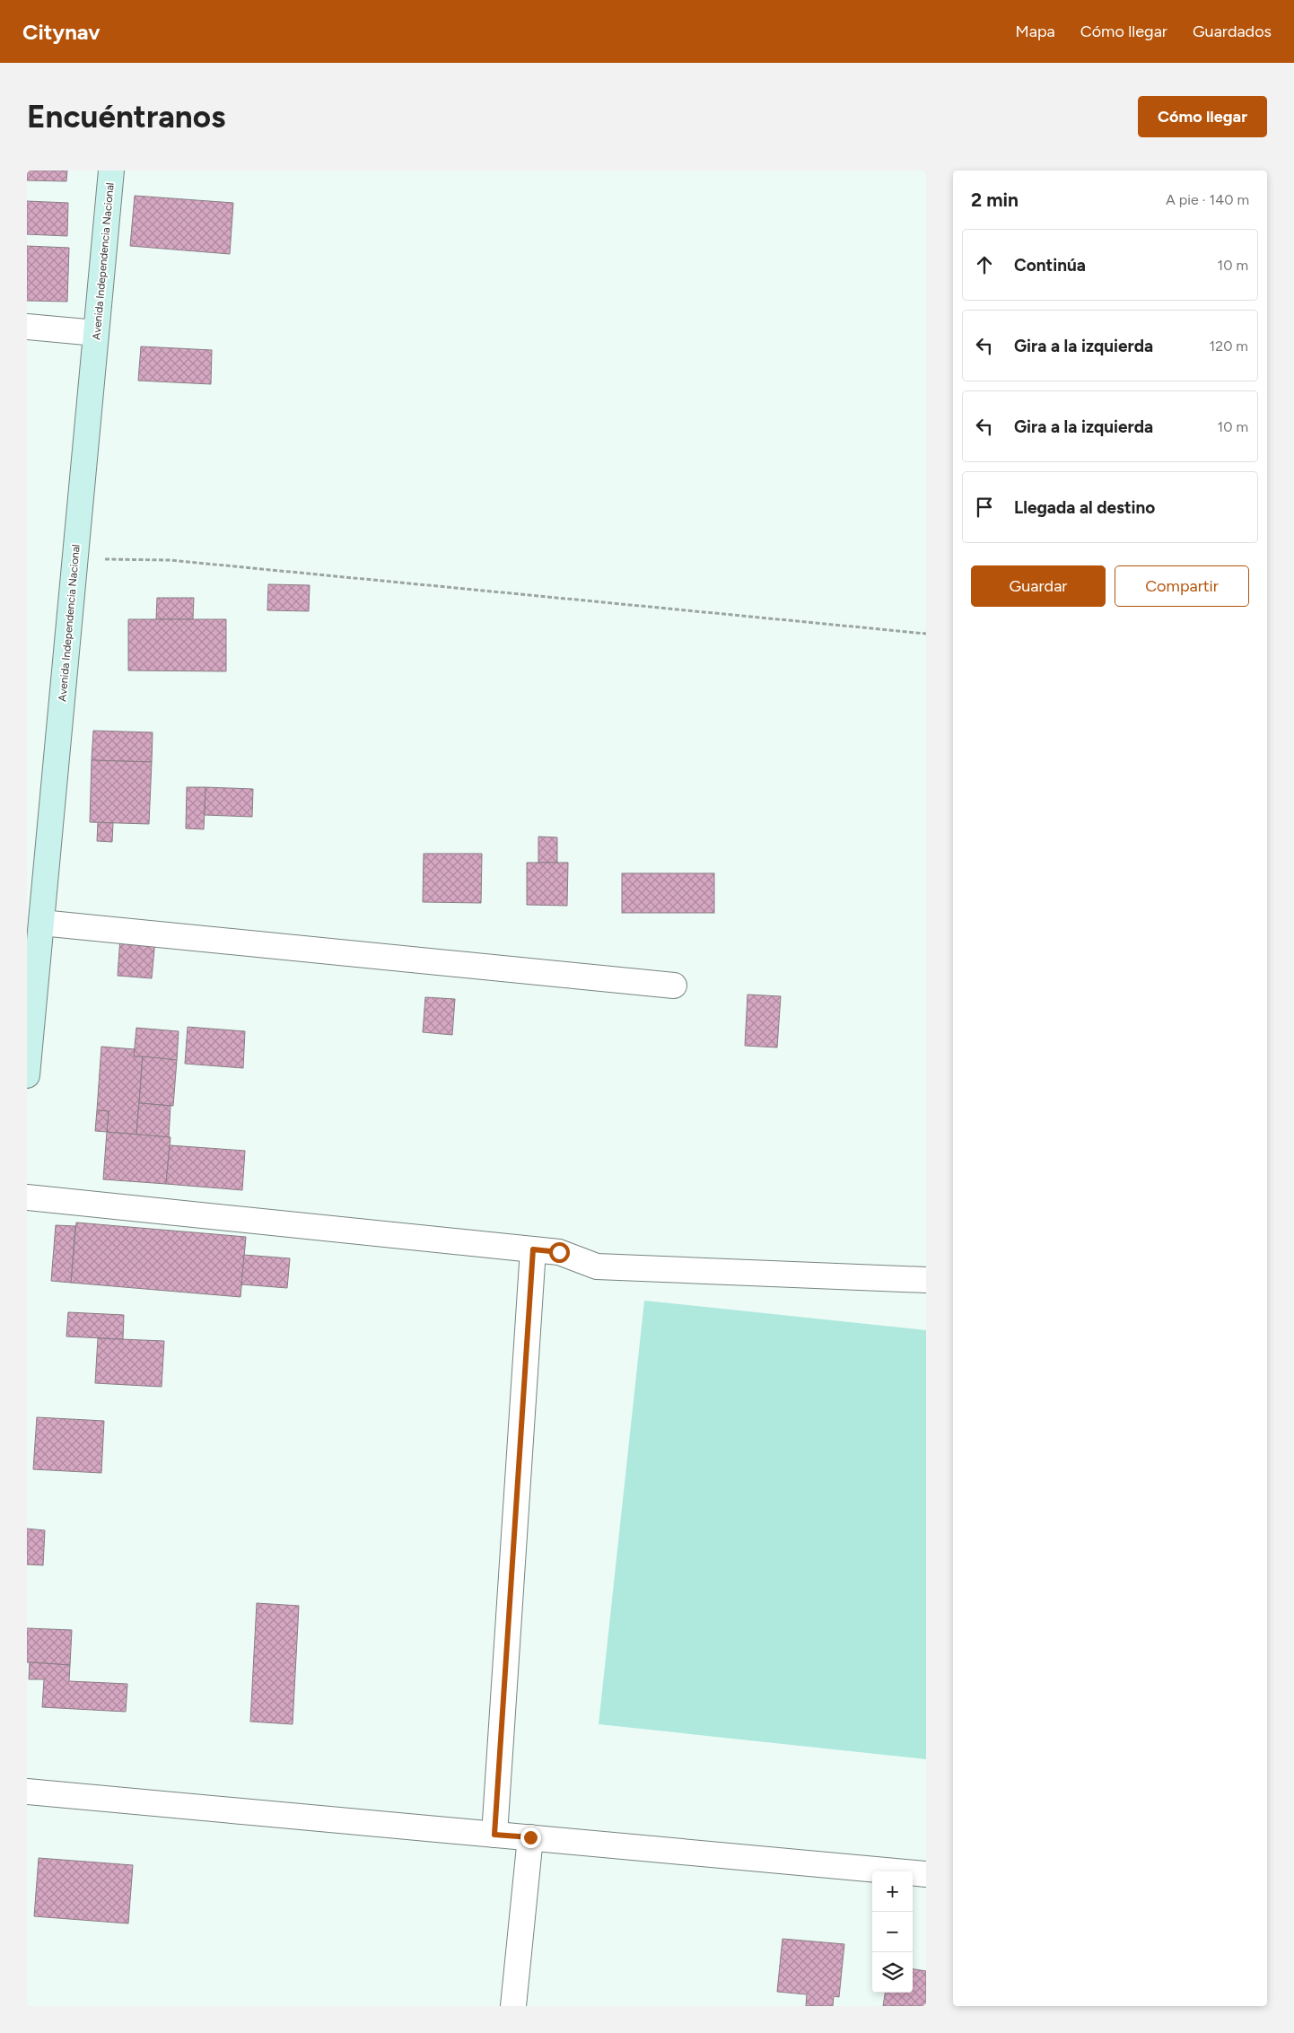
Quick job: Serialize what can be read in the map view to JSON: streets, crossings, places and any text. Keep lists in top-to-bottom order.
{
  "streets": {
    "main road": ["Avenida Independencia Nacional"]
  },
  "page": {
    "header": "Citynav",
    "nav": ["Mapa", "Cómo llegar", "Guardados"],
    "buttons": [
      "Cómo llegar",
      ["Guardar", "Compartir"]
    ],
    "title": "Encuéntranos",
    "heading": ["2 min", "A pie · 140 m"],
    "list": [
      ["Continúa", "10 m"],
      ["Gira a la izquierda", "120 m"],
      ["Gira a la izquierda", "10 m"],
      "Llegada al destino"
    ],
    "map_buttons": ["+", "−"]
  }
}
